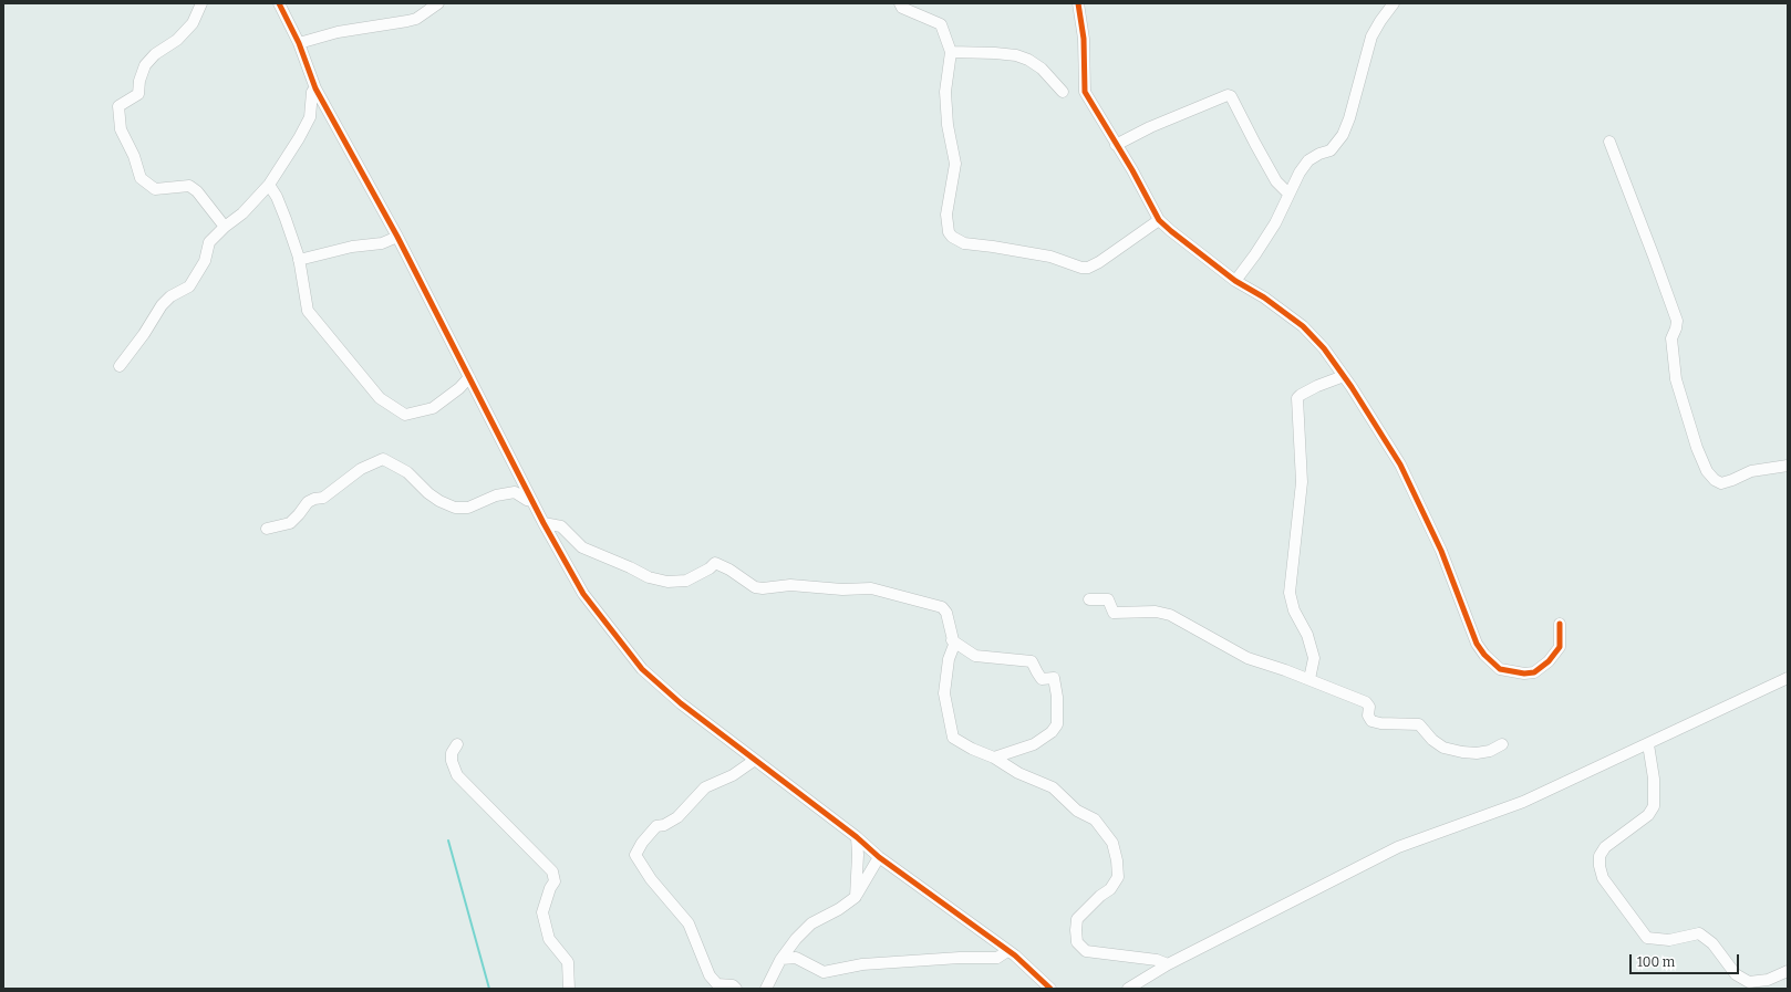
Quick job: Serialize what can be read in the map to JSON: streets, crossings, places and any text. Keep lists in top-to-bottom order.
{
  "scale_bar": "100 m"
}
